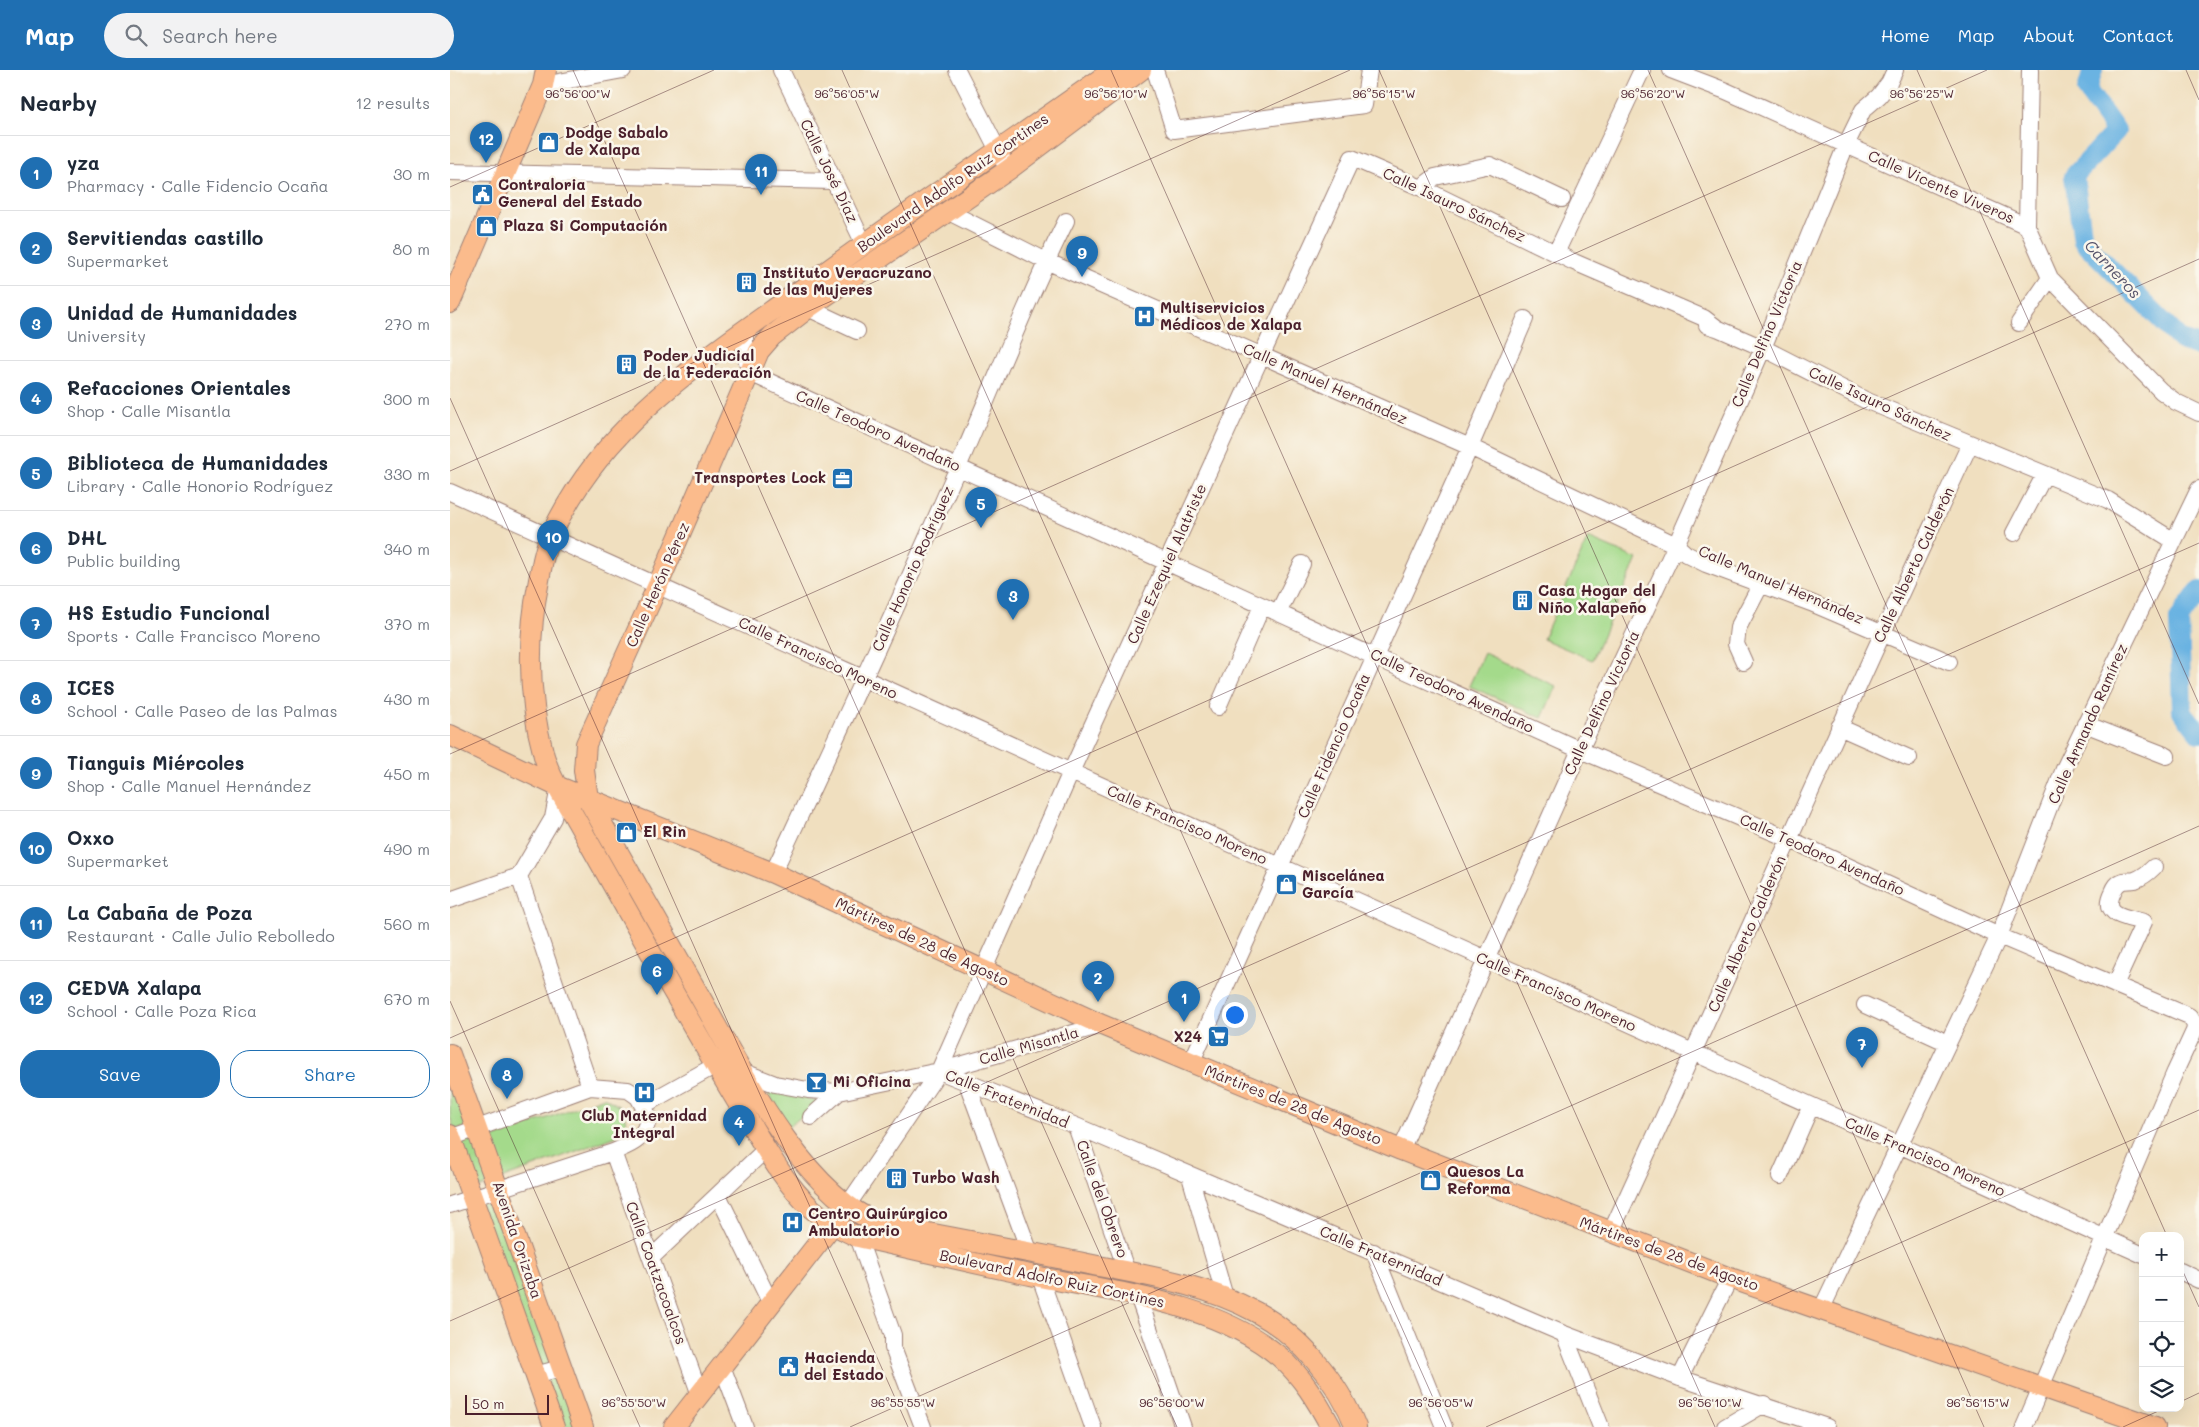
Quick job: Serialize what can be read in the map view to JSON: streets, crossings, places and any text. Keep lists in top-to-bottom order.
{
  "streets": {
    "main road": [
      "Boulevard Adolfo Ruiz Cortines",
      "Calle Herón Pérez",
      "Mártires de 28 de Agosto",
      "Avenida Orizaba"
    ],
    "street": [
      "Calle José Díaz",
      "Calle Vicente Viveros",
      "Calle Isauro Sánchez",
      "Calle Delfino Victoria",
      "Calle Manuel Hernández",
      "Calle Teodoro Avendaño",
      "Calle Ezequiel Alatriste",
      "Calle Alberto Calderón",
      "Calle Honorio Rodríguez",
      "Calle Francisco Moreno",
      "Calle Armando Ramírez",
      "Calle Fidencio Ocaña",
      "Calle Misantla",
      "Calle Fraternidad",
      "Calle del Obrero",
      "Calle Coatzacoalcos"
    ]
  },
  "crossings": [
    ["Calle José Díaz", "Boulevard Adolfo Ruiz Cortines"],
    ["Boulevard Adolfo Ruiz Cortines", "Calle Manuel Hernández"],
    ["Boulevard Adolfo Ruiz Cortines", "Calle Teodoro Avendaño"],
    ["Boulevard Adolfo Ruiz Cortines", "Calle Ezequiel Alatriste"],
    ["Boulevard Adolfo Ruiz Cortines", "Calle Herón Pérez"],
    ["Boulevard Adolfo Ruiz Cortines", "Calle Francisco Moreno"],
    ["Boulevard Adolfo Ruiz Cortines", "Mártires de 28 de Agosto"],
    ["Boulevard Adolfo Ruiz Cortines", "Calle Misantla"],
    ["Boulevard Adolfo Ruiz Cortines", "Calle del Obrero"],
    ["Calle Vicente Viveros", "Calle Delfino Victoria"],
    ["Calle Isauro Sánchez", "Calle Delfino Victoria"],
    ["Calle Isauro Sánchez", "Calle Ezequiel Alatriste"],
    ["Calle Isauro Sánchez", "Calle Alberto Calderón"],
    ["Calle Isauro Sánchez", "Calle Armando Ramírez"],
    ["Calle Delfino Victoria", "Calle Manuel Hernández"],
    ["Calle Delfino Victoria", "Calle Teodoro Avendaño"],
    ["Calle Delfino Victoria", "Calle Francisco Moreno"],
    ["Calle Delfino Victoria", "Mártires de 28 de Agosto"],
    ["Calle Manuel Hernández", "Calle Ezequiel Alatriste"],
    ["Calle Manuel Hernández", "Calle Alberto Calderón"],
    ["Calle Manuel Hernández", "Calle Honorio Rodríguez"],
    ["Calle Manuel Hernández", "Calle Fidencio Ocaña"],
    ["Calle Teodoro Avendaño", "Calle Ezequiel Alatriste"],
    ["Calle Teodoro Avendaño", "Calle Alberto Calderón"],
    ["Calle Teodoro Avendaño", "Calle Honorio Rodríguez"],
    ["Calle Teodoro Avendaño", "Calle Herón Pérez"],
    ["Calle Teodoro Avendaño", "Calle Armando Ramírez"],
    ["Calle Teodoro Avendaño", "Calle Fidencio Ocaña"],
    ["Calle Ezequiel Alatriste", "Calle Francisco Moreno"],
    ["Calle Ezequiel Alatriste", "Mártires de 28 de Agosto"],
    ["Calle Ezequiel Alatriste", "Calle Misantla"],
    ["Calle Ezequiel Alatriste", "Calle Fraternidad"],
    ["Calle Alberto Calderón", "Calle Francisco Moreno"],
    ["Calle Alberto Calderón", "Mártires de 28 de Agosto"],
    ["Calle Honorio Rodríguez", "Calle Francisco Moreno"],
    ["Calle Honorio Rodríguez", "Mártires de 28 de Agosto"],
    ["Calle Herón Pérez", "Calle Francisco Moreno"],
    ["Calle Herón Pérez", "Mártires de 28 de Agosto"],
    ["Calle Francisco Moreno", "Calle Armando Ramírez"],
    ["Calle Francisco Moreno", "Calle Fidencio Ocaña"],
    ["Calle Armando Ramírez", "Mártires de 28 de Agosto"],
    ["Calle Fidencio Ocaña", "Mártires de 28 de Agosto"],
    ["Mártires de 28 de Agosto", "Calle Misantla"],
    ["Calle Misantla", "Calle Fraternidad"],
    ["Calle Fraternidad", "Calle del Obrero"]
  ],
  "water": ["Carneros"],
  "places": {
    "shop": [
      "Dodge Sabalo de Xalapa",
      "Plaza Si Computación",
      "El Rin",
      "Miscelánea García",
      "Quesos La Reforma"
    ],
    "public building": ["Contraloria General del Estado", "Hacienda del Estado"],
    "building": [
      "Instituto Veracruzano de las Mujeres",
      "Poder Judicial de la Federación",
      "Casa Hogar del Niño Xalapeño",
      "Turbo Wash"
    ],
    "hospital": ["Multiservicios Médicos de Xalapa", "Club Maternidad Integral", "Centro Quirúrgico Ambulatorio"],
    "office": ["Transportes Lock"],
    "supermarket": ["X24"],
    "bar": ["Mi Oficina"]
  },
  "scale_bar": "50 m",
  "page": {
    "header": "Map",
    "search": "Search here",
    "nav": [
      "Home",
      "Map",
      "About",
      "Contact"
    ],
    "heading": ["Nearby", "12 results"],
    "pins": [
      "12",
      "11",
      "9",
      "5",
      "10",
      "3",
      "6",
      "2",
      "1",
      "7",
      "8",
      "4"
    ],
    "list": [
      {
        "mark": "1",
        "name": "yza",
        "note": "Pharmacy · Calle Fidencio Ocaña",
        "value": "30 m"
      },
      {
        "mark": "2",
        "name": "Servitiendas castillo",
        "note": "Supermarket",
        "value": "80 m"
      },
      {
        "mark": "3",
        "name": "Unidad de Humanidades",
        "note": "University",
        "value": "270 m"
      },
      {
        "mark": "4",
        "name": "Refacciones Orientales",
        "note": "Shop · Calle Misantla",
        "value": "300 m"
      },
      {
        "mark": "5",
        "name": "Biblioteca de Humanidades",
        "note": "Library · Calle Honorio Rodríguez",
        "value": "330 m"
      },
      {
        "mark": "6",
        "name": "DHL",
        "note": "Public building",
        "value": "340 m"
      },
      {
        "mark": "7",
        "name": "HS Estudio Funcional",
        "note": "Sports · Calle Francisco Moreno",
        "value": "370 m"
      },
      {
        "mark": "8",
        "name": "ICES",
        "note": "School · Calle Paseo de las Palmas",
        "value": "430 m"
      },
      {
        "mark": "9",
        "name": "Tianguis Miércoles",
        "note": "Shop · Calle Manuel Hernández",
        "value": "450 m"
      },
      {
        "mark": "10",
        "name": "Oxxo",
        "note": "Supermarket",
        "value": "490 m"
      },
      {
        "mark": "11",
        "name": "La Cabaña de Poza",
        "note": "Restaurant · Calle Julio Rebolledo",
        "value": "560 m"
      },
      {
        "mark": "12",
        "name": "CEDVA Xalapa",
        "note": "School · Calle Poza Rica",
        "value": "670 m"
      }
    ],
    "buttons": ["Save", "Share"],
    "map_buttons": ["+", "−"],
    "scale": "50 m"
  },
  "coordinates": [
    "96°56'00\"W",
    "96°56'05\"W",
    "96°56'10\"W",
    "96°56'15\"W",
    "96°56'20\"W",
    "96°56'25\"W",
    "96°55'50\"W",
    "96°55'55\"W"
  ]
}
